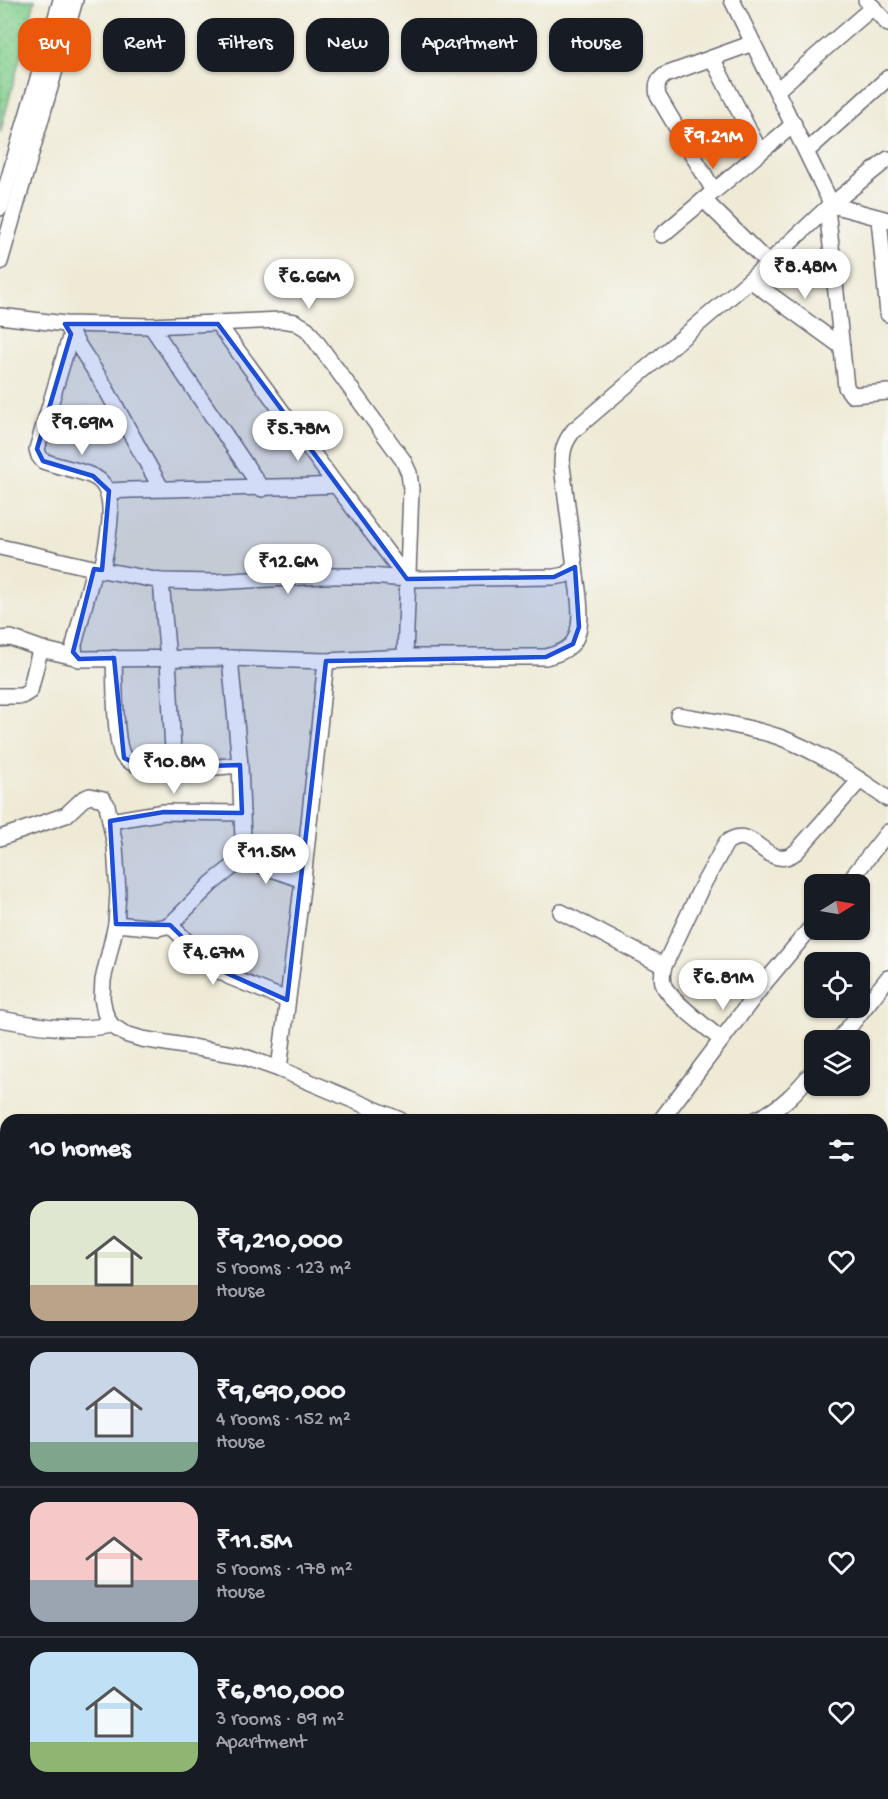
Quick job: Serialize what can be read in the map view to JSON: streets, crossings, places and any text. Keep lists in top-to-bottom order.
{
  "north": "right",
  "page": {
    "chip": [
      "Buy",
      "Rent",
      "Filters",
      "New",
      "Apartment",
      "House"
    ],
    "price": [
      "₹9.21M",
      "₹8.48M",
      "₹6.66M",
      "₹9.69M",
      "₹5.78M",
      "₹12.6M",
      "₹10.8M",
      "₹11.5M",
      "₹4.67M",
      "₹6.81M"
    ],
    "heading": "10 homes",
    "list": [
      {
        "name": "₹9,210,000",
        "note": "5 rooms · 123 m² · House"
      },
      {
        "name": "₹9,690,000",
        "note": "4 rooms · 152 m² · House"
      },
      {
        "name": "₹11.5M",
        "note": "5 rooms · 178 m² · House"
      },
      {
        "name": "₹6,810,000",
        "note": "3 rooms · 89 m² · Apartment"
      }
    ]
  }
}
